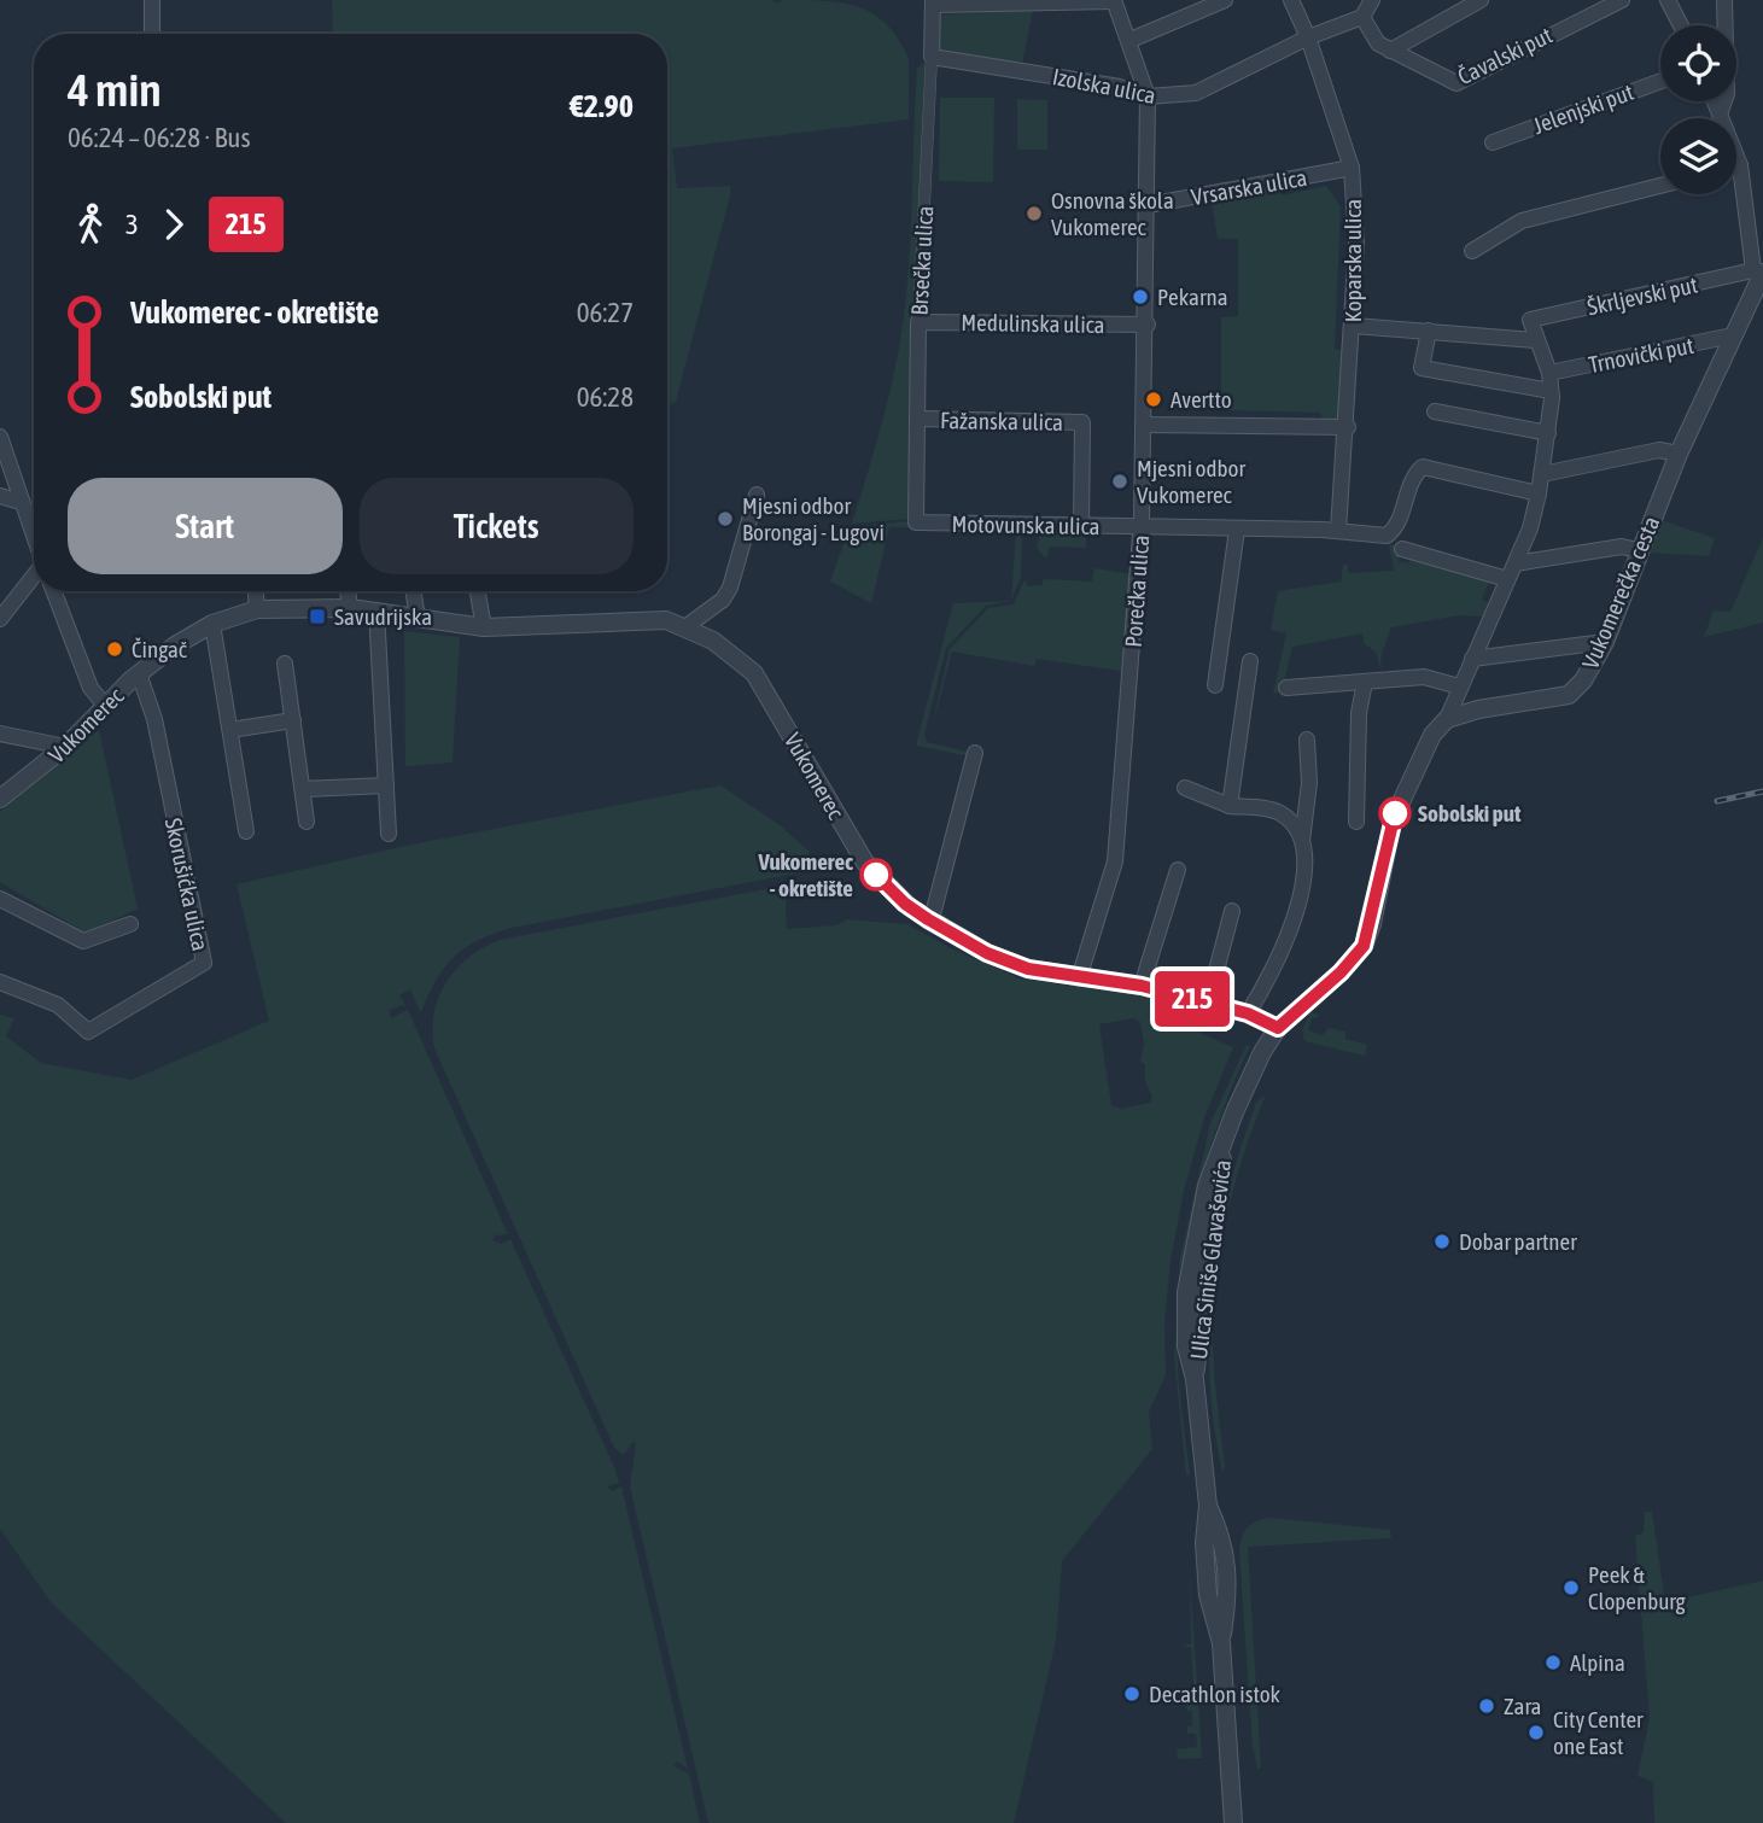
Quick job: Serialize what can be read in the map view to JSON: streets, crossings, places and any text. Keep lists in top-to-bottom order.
{
  "streets": {
    "street": [
      "Čavalski put",
      "Izolska ulica",
      "Jelenjski put",
      "Vrsarska ulica",
      "Brsečka ulica",
      "Koparska ulica",
      "Škrljevski put",
      "Medulinska ulica",
      "Trnovički put",
      "Fažanska ulica",
      "Motovunska ulica",
      "Porečka ulica",
      "Vukomerečka cesta",
      "Vukomerec",
      "Skorušićka ulica",
      "Ulica Siniše Glavaševića"
    ]
  },
  "crossings": [
    ["Izolska ulica", "Brsečka ulica"],
    ["Izolska ulica", "Koparska ulica"],
    ["Izolska ulica", "Porečka ulica"],
    ["Vrsarska ulica", "Koparska ulica"],
    ["Vrsarska ulica", "Porečka ulica"],
    ["Brsečka ulica", "Medulinska ulica"],
    ["Brsečka ulica", "Fažanska ulica"],
    ["Brsečka ulica", "Motovunska ulica"],
    ["Koparska ulica", "Motovunska ulica"],
    ["Škrljevski put", "Vukomerečka cesta"],
    ["Medulinska ulica", "Porečka ulica"],
    ["Trnovički put", "Vukomerečka cesta"],
    ["Fažanska ulica", "Motovunska ulica"],
    ["Motovunska ulica", "Porečka ulica"],
    ["Porečka ulica", "Vukomerec"],
    ["Vukomerec", "Skorušićka ulica"],
    ["Vukomerec", "Ulica Siniše Glavaševića"]
  ],
  "places": {
    "other": [
      "Osnovna škola Vukomerec",
      "Pekarna",
      "Avertto",
      "Mjesni odbor Vukomerec",
      "Mjesni odbor Borongaj - Lugovi",
      "Čingač",
      "Sobolski put",
      "Vukomerec - okretište",
      "Dobar partner",
      "Peek & Clopenburg",
      "Alpina",
      "Decathlon istok",
      "Zara",
      "City Center one East"
    ],
    "transit": ["Savudrijska"]
  },
  "lines": ["bus line 215"],
  "page": {
    "on_map": "215",
    "heading": ["4 min", "06:24 – 06:28 · Bus", "€2.90"],
    "legs": ["3", "215"],
    "list": [
      {
        "name": "Vukomerec - okretište",
        "value": "06:27"
      },
      {
        "name": "Sobolski put",
        "value": "06:28"
      }
    ],
    "buttons": ["Start", "Tickets"]
  }
}
